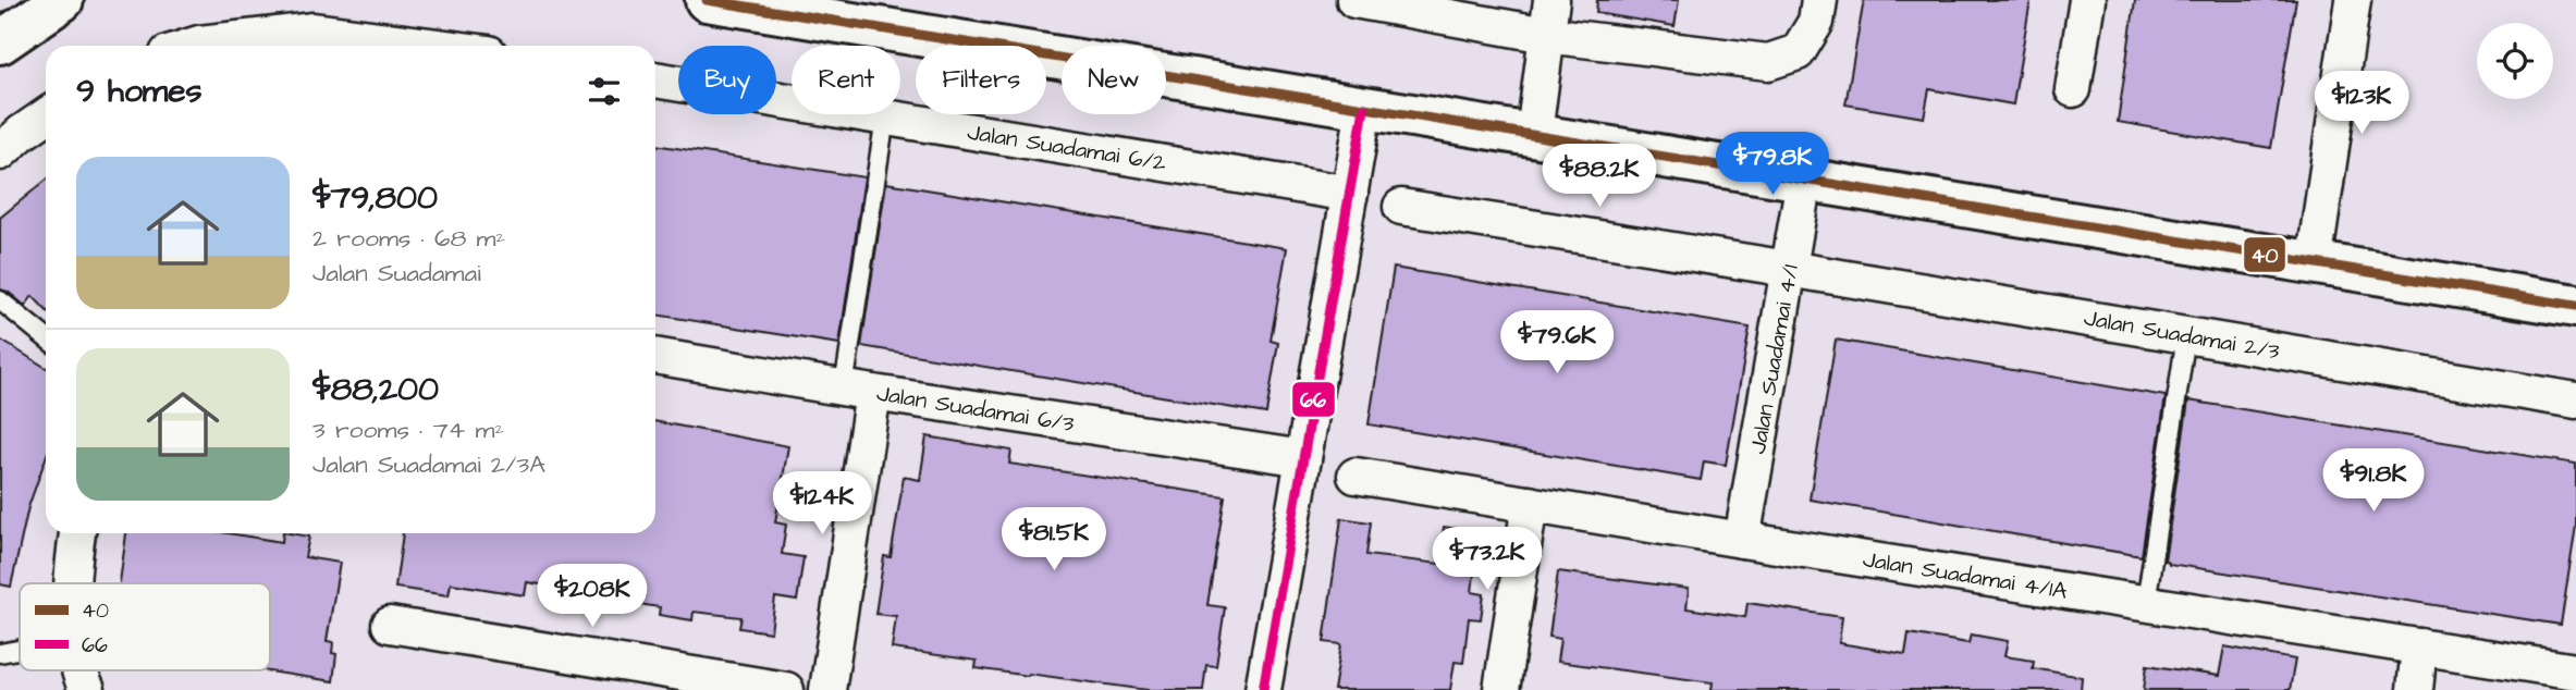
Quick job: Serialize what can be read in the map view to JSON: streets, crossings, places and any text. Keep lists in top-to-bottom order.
{
  "streets": {
    "street": [
      "Jalan Suadamai 6/2",
      "Jalan Suadamai 2/3",
      "Jalan Suadamai 4/1",
      "Jalan Suadamai 6/3",
      "Jalan Suadamai 4/1A"
    ]
  },
  "crossings": [
    ["Jalan Suadamai 2/3", "Jalan Suadamai 4/1"],
    ["Jalan Suadamai 4/1", "Jalan Suadamai 4/1A"]
  ],
  "lines": ["transit line 40", "transit line 66"],
  "legend": ["40", "66"],
  "page": {
    "chip": [
      "Buy",
      "Rent",
      "Filters",
      "New"
    ],
    "heading": "9 homes",
    "price": [
      "$123K",
      "$79.8K",
      "$88.2K",
      "$79.6K",
      "$91.8K",
      "$124K",
      "$81.5K",
      "$73.2K",
      "$208K"
    ],
    "list": [
      {
        "name": "$79,800",
        "note": "2 rooms · 68 m² · Jalan Suadamai"
      },
      {
        "name": "$88,200",
        "note": "3 rooms · 74 m² · Jalan Suadamai 2/3A"
      }
    ]
  }
}
